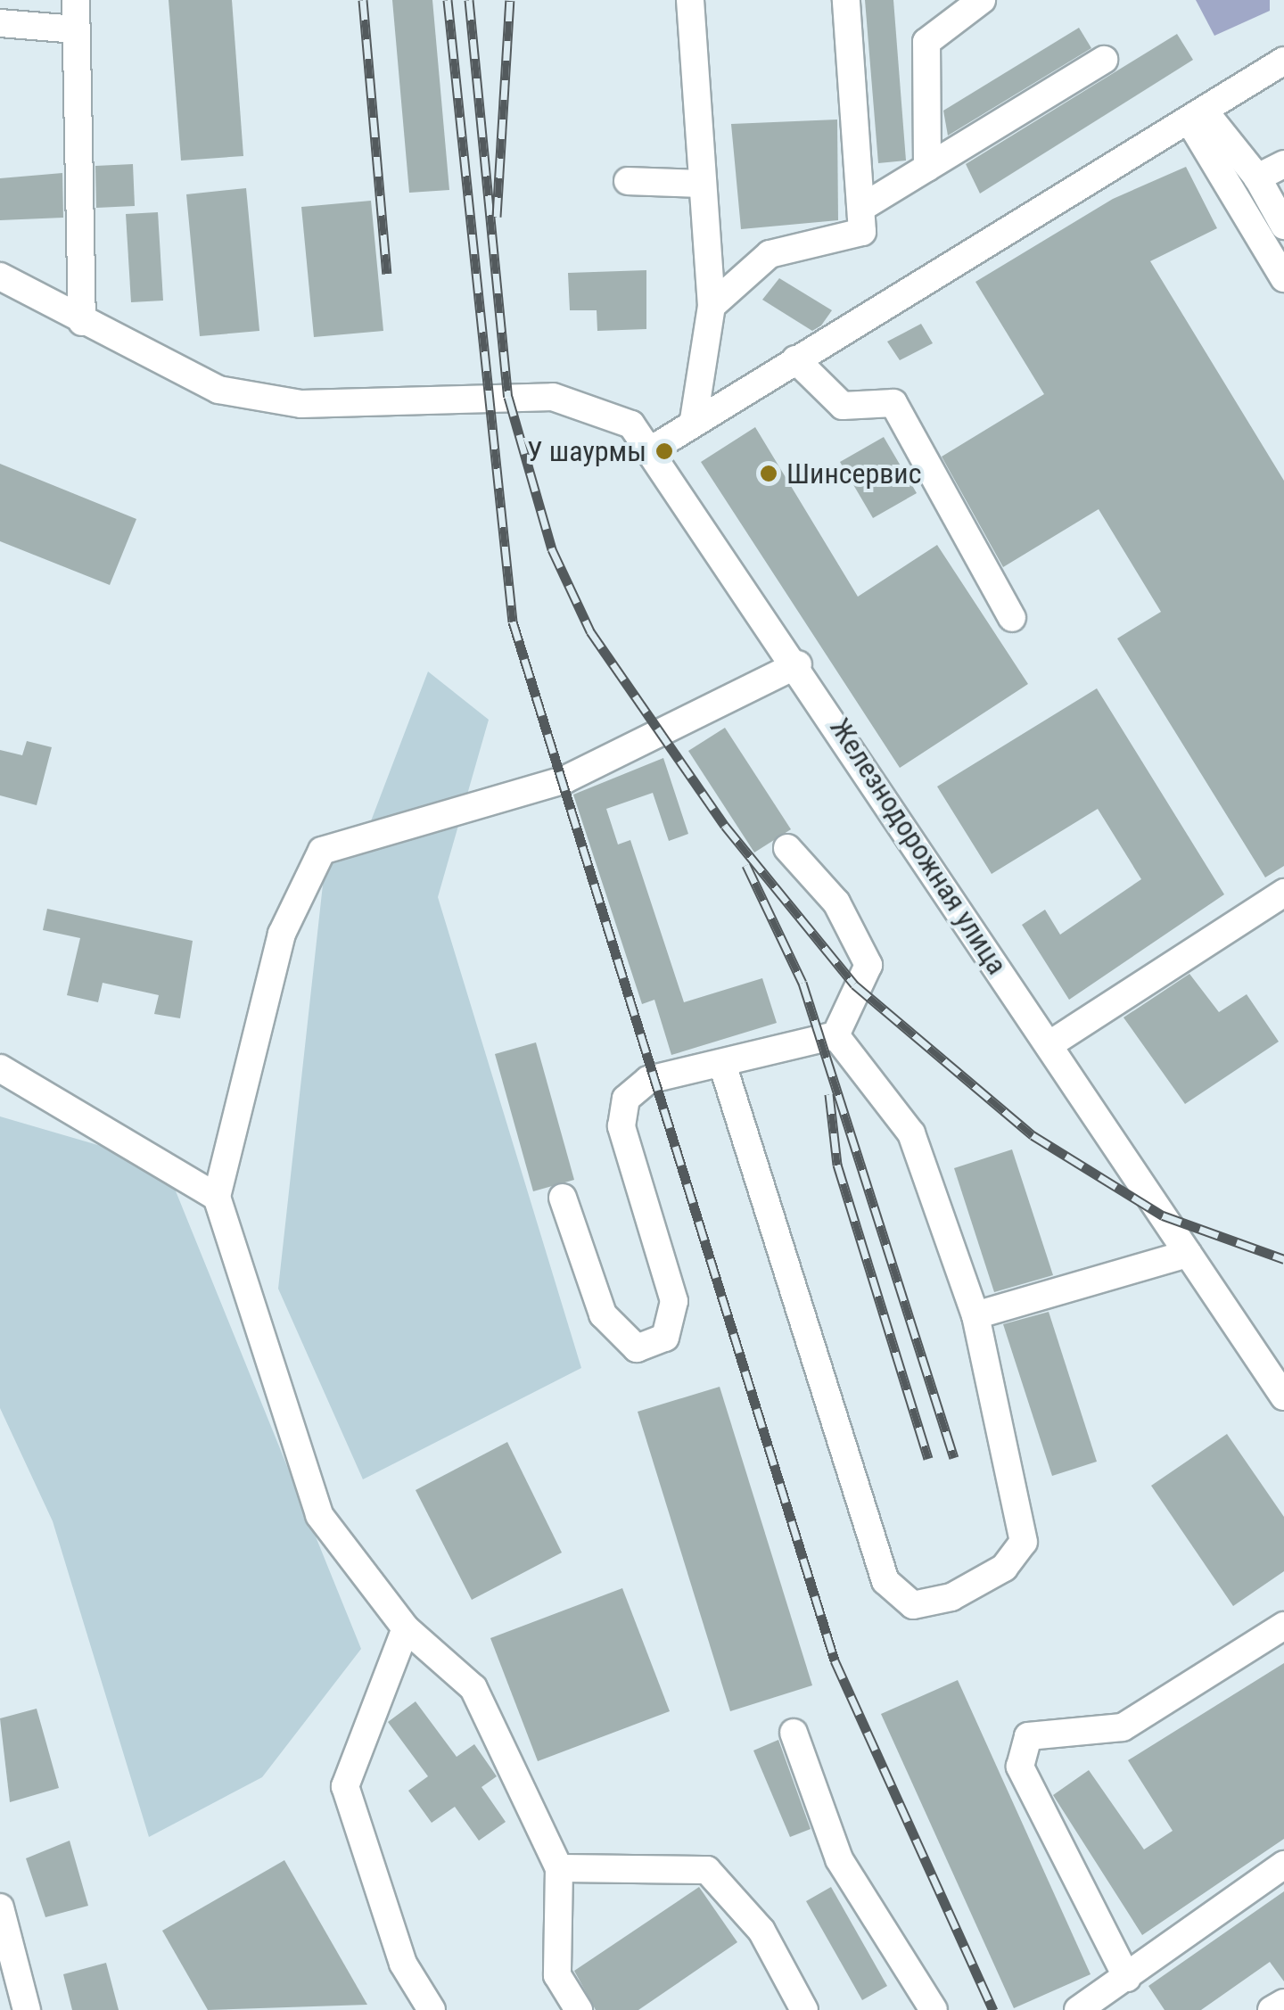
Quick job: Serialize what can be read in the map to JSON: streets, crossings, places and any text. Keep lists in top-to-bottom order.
{
  "streets": {
    "street": ["Железнодорожная улица"]
  },
  "places": ["У шаурмы", "Шинсервис"]
}
